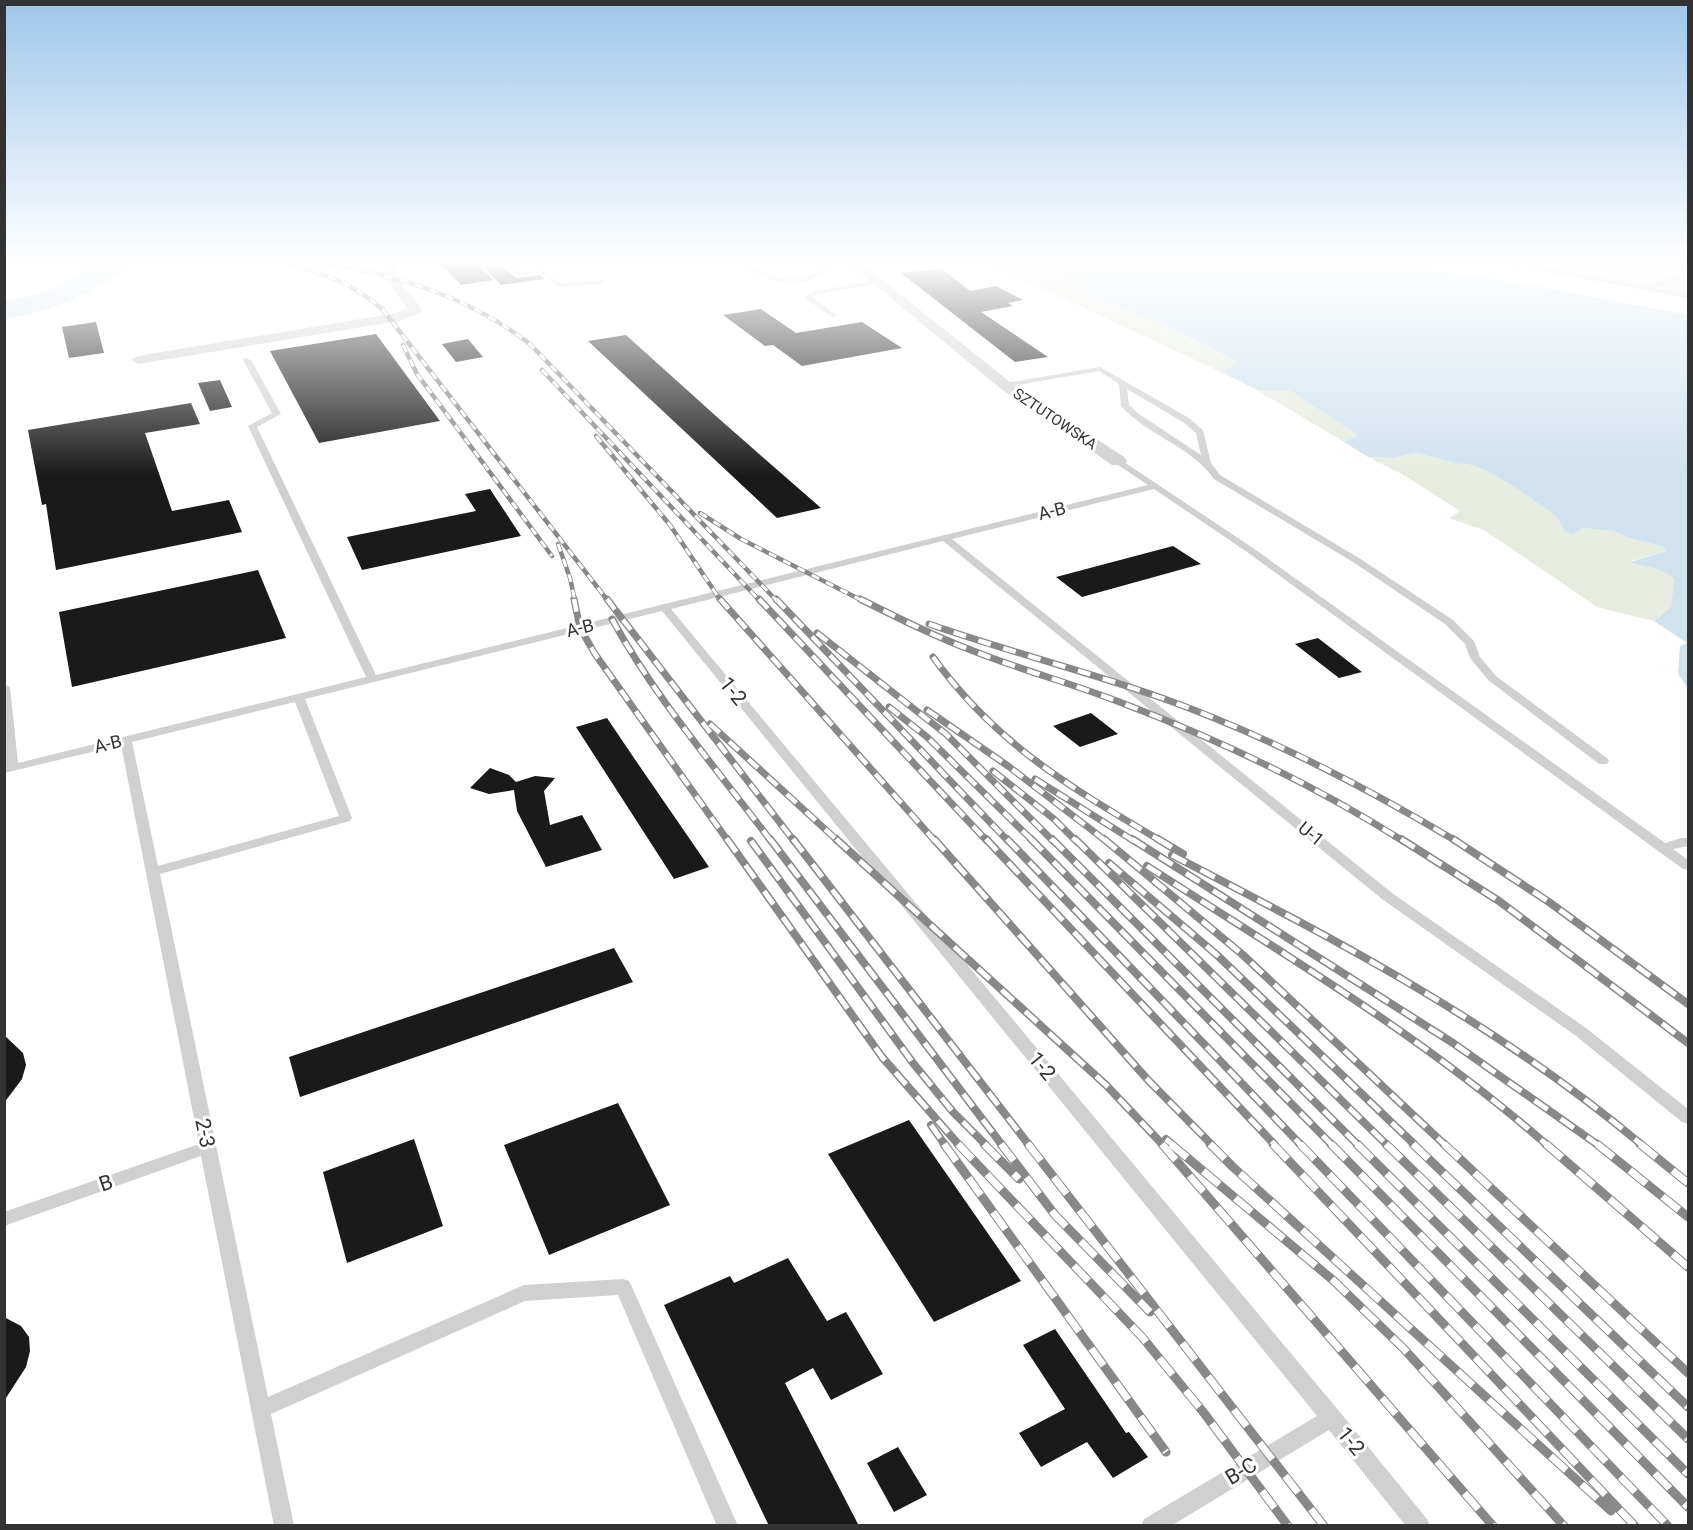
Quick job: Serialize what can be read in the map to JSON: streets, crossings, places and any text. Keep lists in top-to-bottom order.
{
  "streets": {
    "street": ["SZTUTOWSKA"],
    "lane": [
      "A-B",
      "1-2",
      "U-1",
      "2-3",
      "B",
      "B-C"
    ]
  },
  "crossings": [
    ["A-B", "1-2"],
    ["A-B", "U-1"],
    ["A-B", "2-3"],
    ["1-2", "B-C"],
    ["2-3", "B"]
  ]
}
